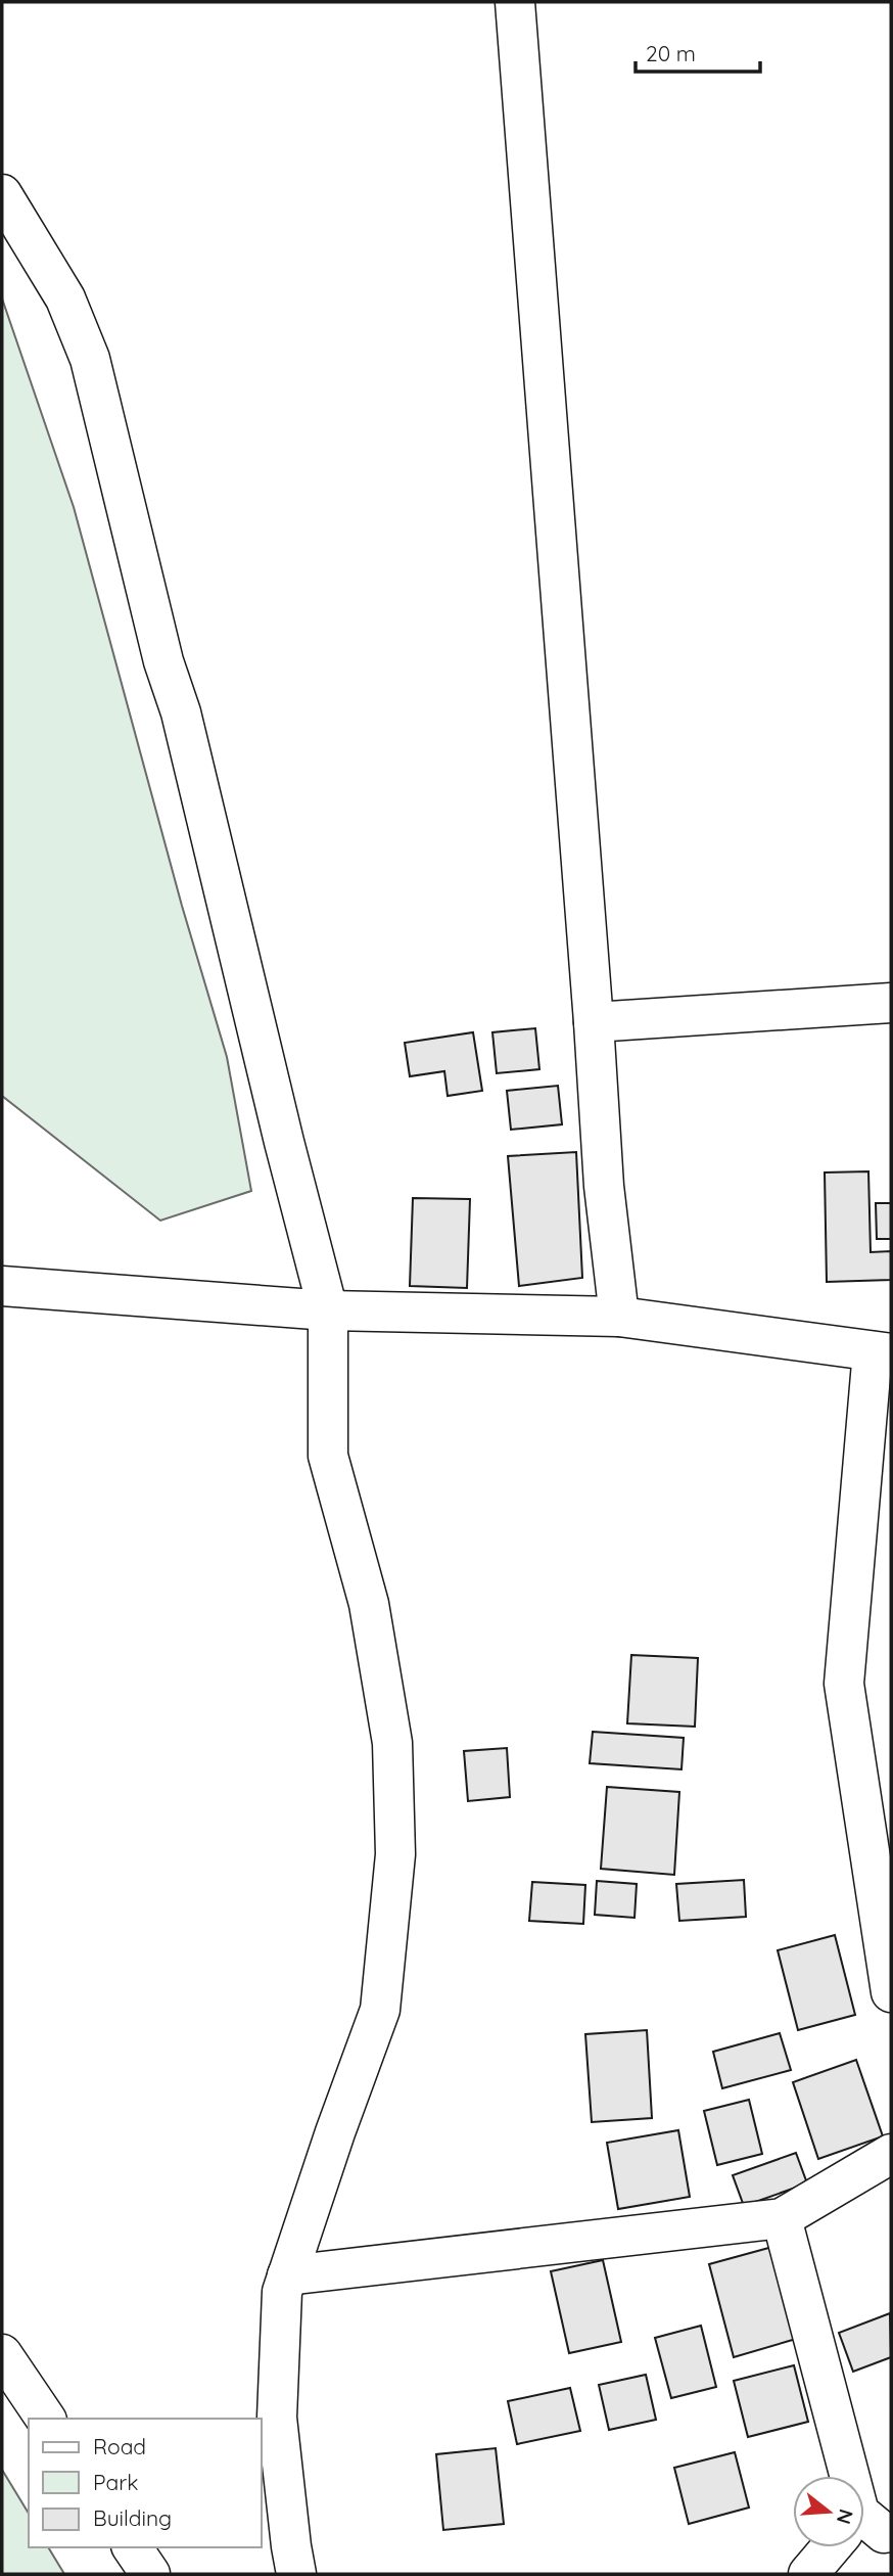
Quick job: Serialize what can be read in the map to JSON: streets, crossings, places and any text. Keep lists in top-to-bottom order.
{
  "legend": ["Road", "Park", "Building"],
  "scale_bar": "20 m",
  "north": "right"
}
